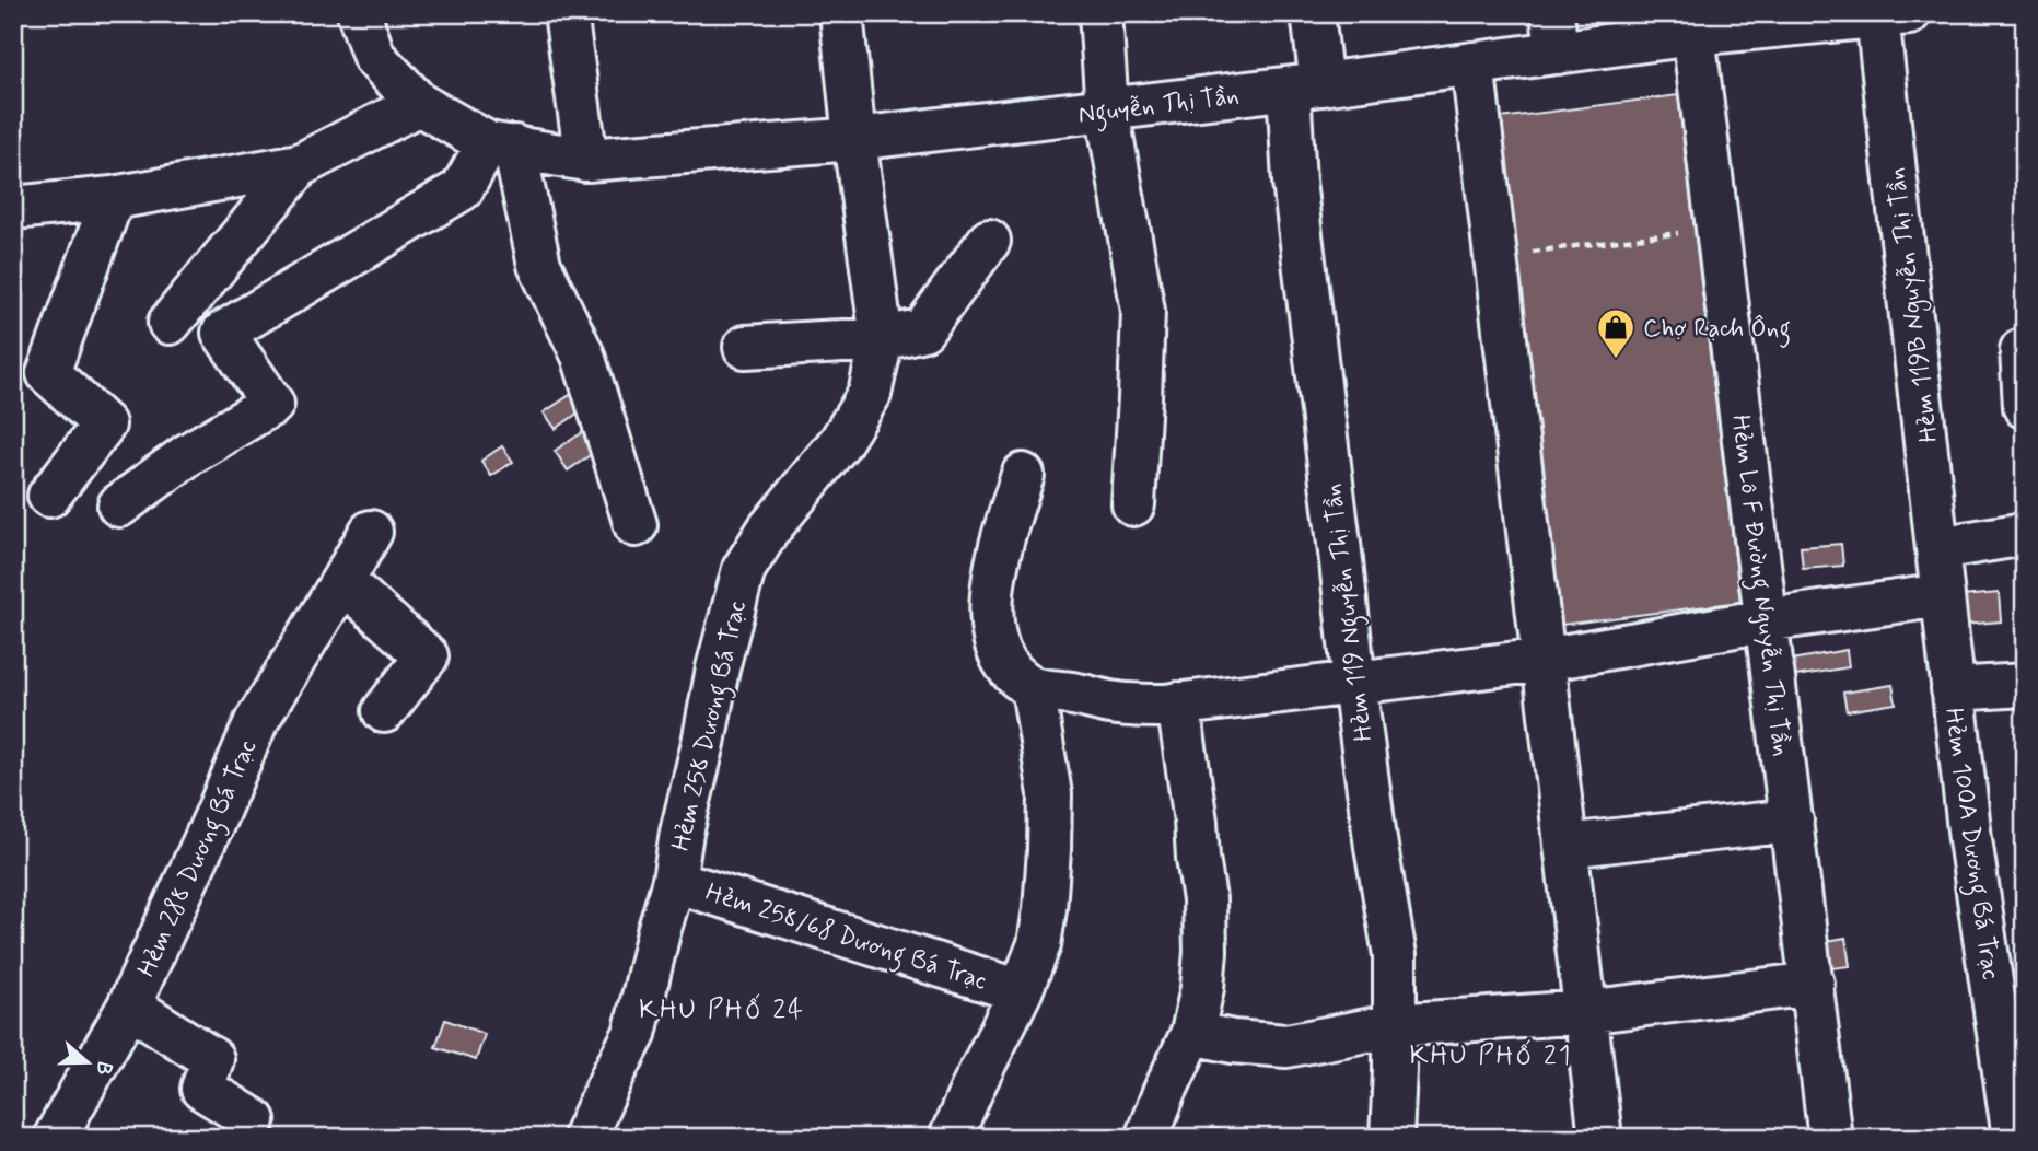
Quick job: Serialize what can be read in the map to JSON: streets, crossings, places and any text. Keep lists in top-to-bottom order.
{
  "streets": {
    "main road": [
      "Nguyễn Thị Tần",
      "Hẻm 119B Nguyễn Thị Tần",
      "Hẻm Lô F Đường Nguyễn Thị Tần",
      "Hẻm 119 Nguyễn Thị Tần",
      "Hẻm 258 Dương Bá Trạc",
      "Hẻm 100A Dương Bá Trạc",
      "Hẻm 288 Dương Bá Trạc",
      "Hẻm 258/68 Dương Bá Trạc"
    ]
  },
  "crossings": [
    ["Nguyễn Thị Tần", "Hẻm 119B Nguyễn Thị Tần"],
    ["Nguyễn Thị Tần", "Hẻm Lô F Đường Nguyễn Thị Tần"],
    ["Nguyễn Thị Tần", "Hẻm 119 Nguyễn Thị Tần"],
    ["Hẻm 119B Nguyễn Thị Tần", "Hẻm 100A Dương Bá Trạc"],
    ["Hẻm 258 Dương Bá Trạc", "Hẻm 258/68 Dương Bá Trạc"]
  ],
  "districts": ["KHU PHỐ 24", "KHU PHỐ 21"],
  "places": {
    "shop": ["Chợ Rạch Ông"]
  },
  "north": "right"
}
